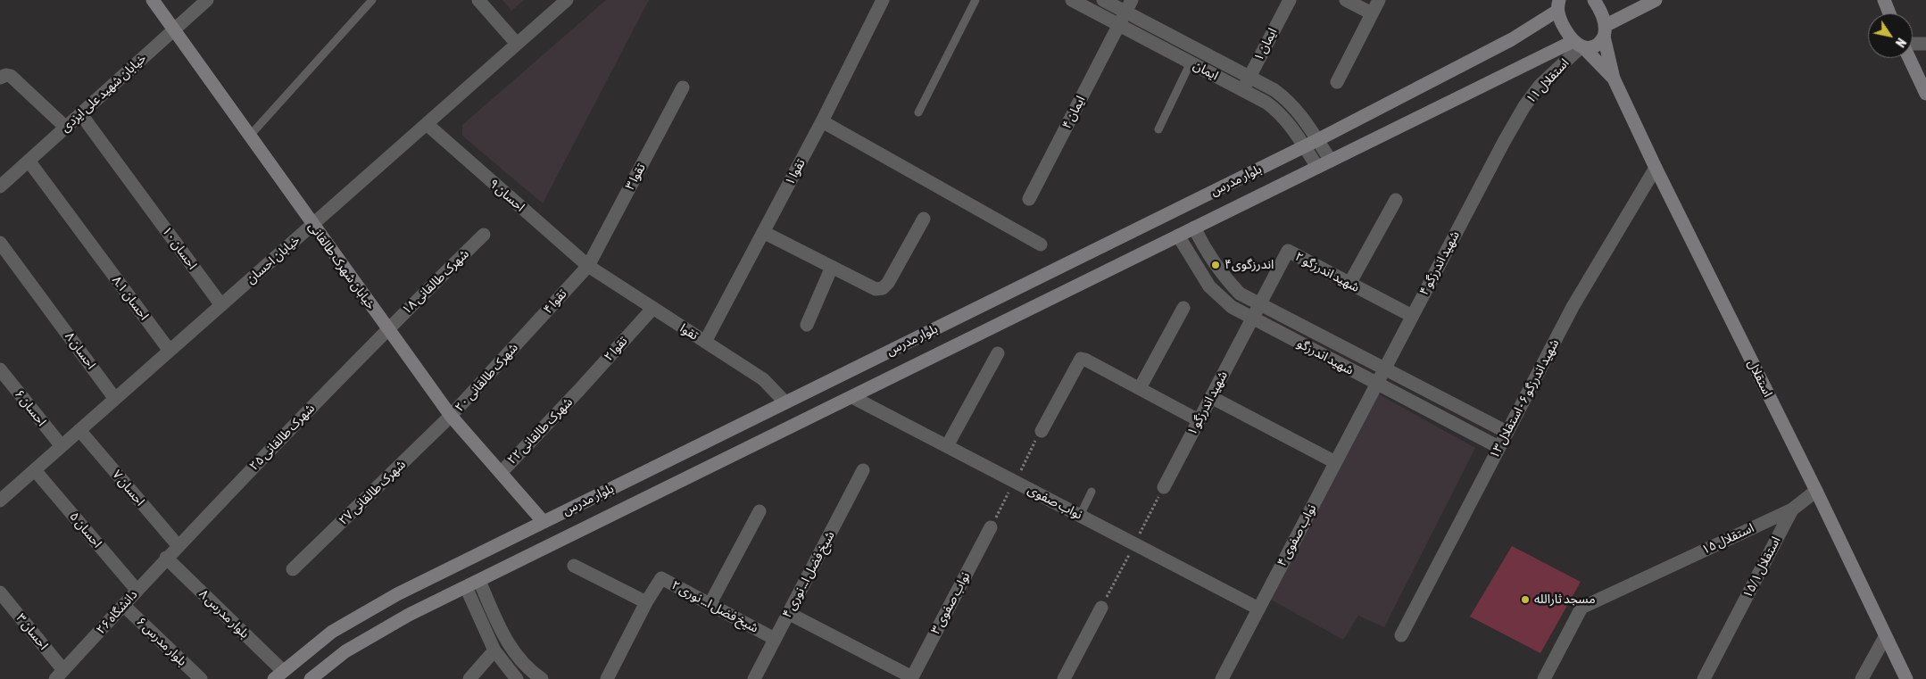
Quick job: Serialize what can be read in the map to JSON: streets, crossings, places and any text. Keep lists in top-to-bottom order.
{
  "streets": {
    "main road": ["بلوار مدرس", "خیابان شهرک طالقانی", "استقلال"],
    "street": [
      "ایمان ۱",
      "ایمان",
      "استقلال ۱۱",
      "خیابان شهید علی ایزدی",
      "ایمان ۴",
      "تقوا ۱",
      "تقوا ۳",
      "احسان ۹",
      "احسان ۱۰",
      "خیابان احسان",
      "شهید اندرزگو ۴",
      "شهید اندرزگو ۲",
      "شهرک طالقانی ۱۸",
      "احسان ۸.۱",
      "تقوا ۴",
      "تقوا",
      "تقوا ۲",
      "احسان ۸",
      "شهید اندرزگو",
      "شهرک طالقانی ۲۰",
      "شهید اندرزگو ۶ - استقلال ۱۳",
      "شهید اندرزگو ۱",
      "احسان ۶",
      "شهرک طالقانی ۲۲",
      "شهرک طالقانی ۲۵",
      "احسان ۷",
      "شهرک طالقانی ۲۷",
      "نواب صفوی",
      "احسان ۵",
      "نواب صفوی ۴",
      "استقلال ۱۵",
      "استقلال ۱۵/۱",
      "شیخ فضل ا... نوری ۴",
      "نواب صفوی ۳",
      "شیخ فضل ا... نوری ۲",
      "دانشگاه ۲۶",
      "بلوار مدرس ۸",
      "احسان ۳",
      "بلوار مدرس ۶"
    ]
  },
  "crossings": [
    ["ایمان ۱", "ایمان"],
    ["ایمان", "ایمان ۴"],
    ["ایمان", "بلوار مدرس"],
    ["استقلال ۱۱", "بلوار مدرس"],
    ["استقلال ۱۱", "شهید اندرزگو ۴"],
    ["استقلال ۱۱", "استقلال"],
    ["خیابان شهید علی ایزدی", "احسان ۱۰"],
    ["خیابان شهید علی ایزدی", "خیابان شهرک طالقانی"],
    ["خیابان شهید علی ایزدی", "احسان ۸.۱"],
    ["تقوا ۱", "تقوا"],
    ["تقوا ۳", "احسان ۹"],
    ["تقوا ۳", "تقوا ۴"],
    ["تقوا ۳", "تقوا"],
    ["بلوار مدرس", "خیابان شهرک طالقانی"],
    ["بلوار مدرس", "تقوا"],
    ["بلوار مدرس", "شهید اندرزگو"],
    ["بلوار مدرس", "استقلال"],
    ["بلوار مدرس", "نواب صفوی"],
    ["بلوار مدرس", "بلوار مدرس ۸"],
    ["احسان ۹", "خیابان احسان"],
    ["احسان ۹", "تقوا ۴"],
    ["احسان ۹", "تقوا"],
    ["احسان ۱۰", "خیابان احسان"],
    ["خیابان احسان", "خیابان شهرک طالقانی"],
    ["خیابان احسان", "احسان ۸.۱"],
    ["خیابان احسان", "احسان ۸"],
    ["خیابان احسان", "احسان ۶"],
    ["خیابان احسان", "احسان ۷"],
    ["خیابان احسان", "احسان ۵"],
    ["شهید اندرزگو ۴", "شهید اندرزگو ۲"],
    ["شهید اندرزگو ۴", "شهید اندرزگو"],
    ["شهید اندرزگو ۴", "نواب صفوی ۴"],
    ["خیابان شهرک طالقانی", "شهرک طالقانی ۱۸"],
    ["خیابان شهرک طالقانی", "شهرک طالقانی ۲۰"],
    ["خیابان شهرک طالقانی", "شهرک طالقانی ۲۲"],
    ["خیابان شهرک طالقانی", "شهرک طالقانی ۲۵"],
    ["خیابان شهرک طالقانی", "شهرک طالقانی ۲۷"],
    ["شهید اندرزگو ۲", "شهید اندرزگو"],
    ["شهید اندرزگو ۲", "شهید اندرزگو ۱"],
    ["شهرک طالقانی ۱۸", "شهرک طالقانی ۲۵"],
    ["تقوا ۴", "تقوا"],
    ["تقوا ۴", "شهرک طالقانی ۲۰"],
    ["تقوا", "تقوا ۲"],
    ["تقوا ۲", "شهرک طالقانی ۲۲"],
    ["شهید اندرزگو", "شهید اندرزگو ۶ - استقلال ۱۳"],
    ["شهید اندرزگو", "شهید اندرزگو ۱"],
    ["شهید اندرزگو", "نواب صفوی ۴"],
    ["شهرک طالقانی ۲۰", "شهرک طالقانی ۲۷"],
    ["استقلال", "شهید اندرزگو ۶ - استقلال ۱۳"],
    ["استقلال", "استقلال ۱۵"],
    ["شهرک طالقانی ۲۵", "احسان ۷"],
    ["شهرک طالقانی ۲۵", "دانشگاه ۲۶"],
    ["احسان ۷", "دانشگاه ۲۶"],
    ["نواب صفوی", "نواب صفوی ۴"],
    ["احسان ۵", "دانشگاه ۲۶"],
    ["استقلال ۱۵", "استقلال ۱۵/۱"],
    ["شیخ فضل ا... نوری ۴", "شیخ فضل ا... نوری ۲"],
    ["دانشگاه ۲۶", "بلوار مدرس ۸"],
    ["دانشگاه ۲۶", "احسان ۳"],
    ["دانشگاه ۲۶", "بلوار مدرس ۶"]
  ],
  "places": ["اندرزگوی۴", "مسجد ثارالله"],
  "north": "bottom right"
}
